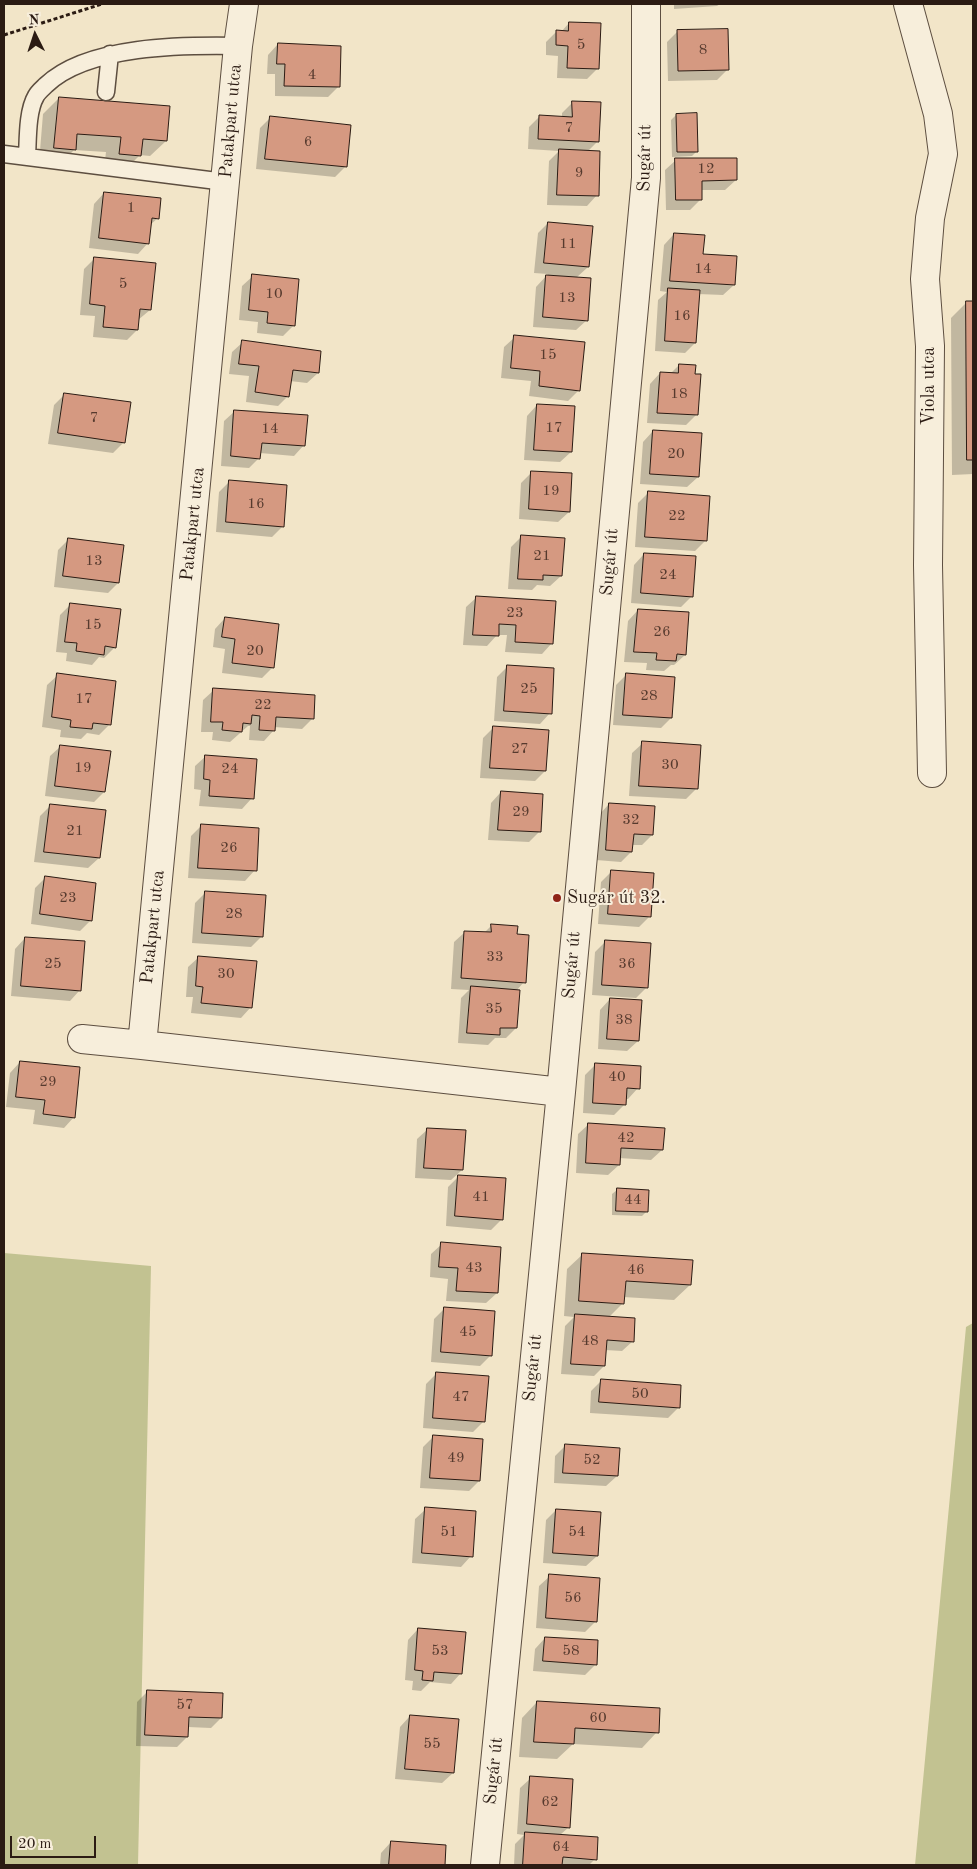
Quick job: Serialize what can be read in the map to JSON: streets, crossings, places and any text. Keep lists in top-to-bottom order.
{
  "streets": {
    "street": ["Patakpart utca", "Sugár út", "Viola utca"]
  },
  "places": ["Sugár út 32."],
  "house_numbers": [
    "5",
    "8",
    "4",
    "7",
    "6",
    "12",
    "9",
    "1",
    "11",
    "14",
    "5",
    "10",
    "13",
    "16",
    "15",
    "18",
    "7",
    "17",
    "14",
    "20",
    "19",
    "16",
    "22",
    "21",
    "13",
    "24",
    "23",
    "15",
    "26",
    "20",
    "25",
    "28",
    "17",
    "22",
    "27",
    "30",
    "19",
    "24",
    "29",
    "32",
    "21",
    "26",
    "23",
    "28",
    "33",
    "25",
    "36",
    "30",
    "35",
    "38",
    "40",
    "29",
    "42",
    "41",
    "44",
    "43",
    "46",
    "45",
    "48",
    "50",
    "47",
    "49",
    "52",
    "51",
    "54",
    "56",
    "53",
    "58",
    "57",
    "60",
    "55",
    "62",
    "64"
  ],
  "scale_bar": "20 m",
  "north": "top"
}
